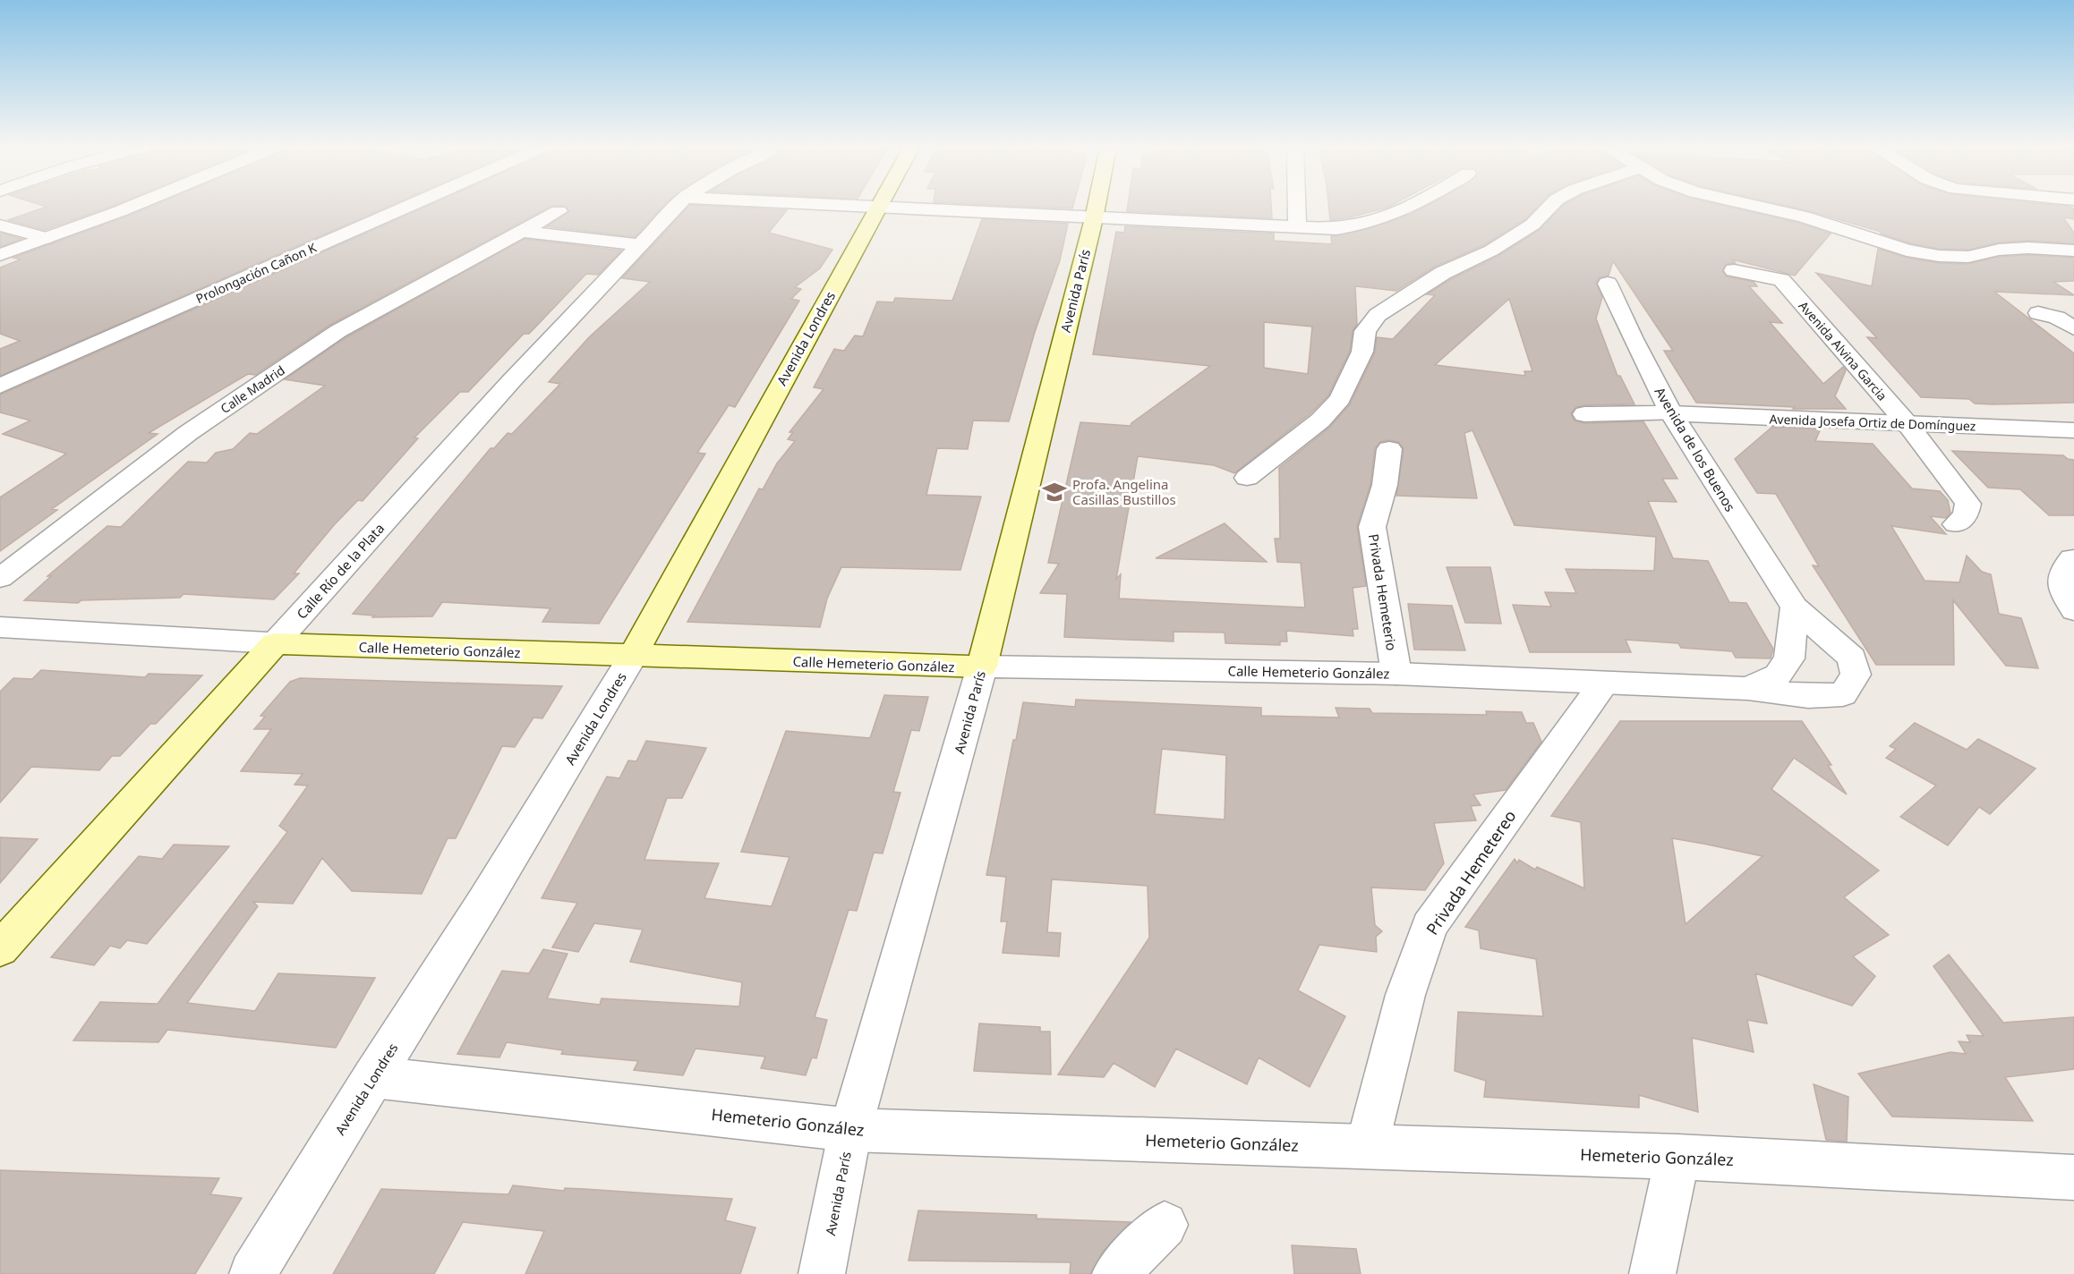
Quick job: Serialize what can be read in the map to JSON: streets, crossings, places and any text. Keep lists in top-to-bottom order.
{
  "streets": {
    "main road": [
      "Avenida París",
      "Avenida Londres",
      "Calle Río de la Plata",
      "Calle Hemeterio González"
    ],
    "street": [
      "Prolongación Cañon K",
      "Avenida Alvina Garcia",
      "Calle Madrid",
      "Avenida Josefa Ortiz de Domínguez",
      "Avenida de los Buenos",
      "Privada Hemeterio",
      "Privada Hemetereo",
      "Hemeterio González"
    ]
  },
  "crossings": [
    ["Avenida París", "Calle Hemeterio González"],
    ["Avenida París", "Hemeterio González"],
    ["Avenida Londres", "Calle Hemeterio González"],
    ["Avenida Londres", "Hemeterio González"],
    ["Avenida Alvina Garcia", "Avenida Josefa Ortiz de Domínguez"],
    ["Avenida Josefa Ortiz de Domínguez", "Avenida de los Buenos"],
    ["Avenida de los Buenos", "Calle Hemeterio González"],
    ["Calle Río de la Plata", "Calle Hemeterio González"],
    ["Privada Hemeterio", "Calle Hemeterio González"],
    ["Calle Hemeterio González", "Privada Hemetereo"],
    ["Privada Hemetereo", "Hemeterio González"]
  ],
  "places": {
    "school or university": ["Profa. Angelina Casillas Bustillos"]
  }
}
